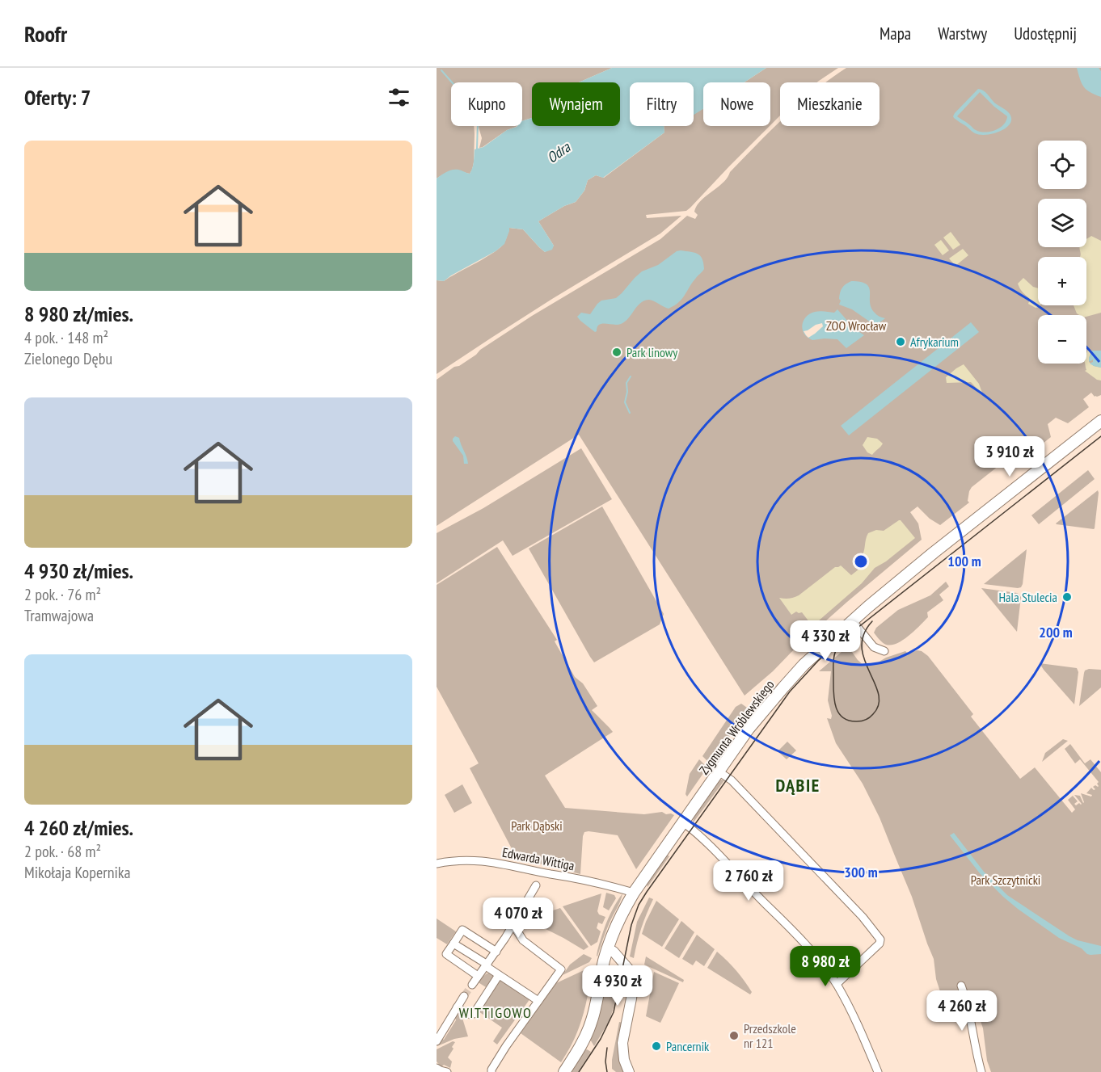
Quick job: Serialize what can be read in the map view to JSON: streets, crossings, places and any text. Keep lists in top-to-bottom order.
{
  "streets": {
    "main road": ["Zygmunta Wróblewskiego"],
    "street": ["Edwarda Wittiga"]
  },
  "crossings": [
    ["Zygmunta Wróblewskiego", "Edwarda Wittiga"]
  ],
  "districts": ["DĄBIE", "WITTIGOWO"],
  "water": ["Odra"],
  "parks": ["ZOO Wrocław", "Park Dąbski", "Park Szczytnicki"],
  "places": [
    "Afrykarium",
    "Park linowy",
    "Hala Stulecia",
    "Przedszkole nr 121",
    "Pancernik"
  ],
  "page": {
    "header": "Roofr",
    "nav": ["Mapa", "Warstwy", "Udostępnij"],
    "heading": "Oferty: 7",
    "chip": [
      "Kupno",
      "Wynajem",
      "Filtry",
      "Nowe",
      "Mieszkanie"
    ],
    "list": [
      {
        "name": "8 980 zł/mies.",
        "note": "4 pok. · 148 m² · Zielonego Dębu"
      },
      {
        "name": "4 930 zł/mies.",
        "note": "2 pok. · 76 m² · Tramwajowa"
      },
      {
        "name": "4 260 zł/mies.",
        "note": "2 pok. · 68 m² · Mikołaja Kopernika"
      }
    ],
    "map_buttons": ["+", "−"],
    "price": [
      "3 910 zł",
      "4 330 zł",
      "2 760 zł",
      "4 070 zł",
      "8 980 zł",
      "4 930 zł",
      "4 260 zł"
    ]
  },
  "rings": ["100 m", "200 m", "300 m"]
}
